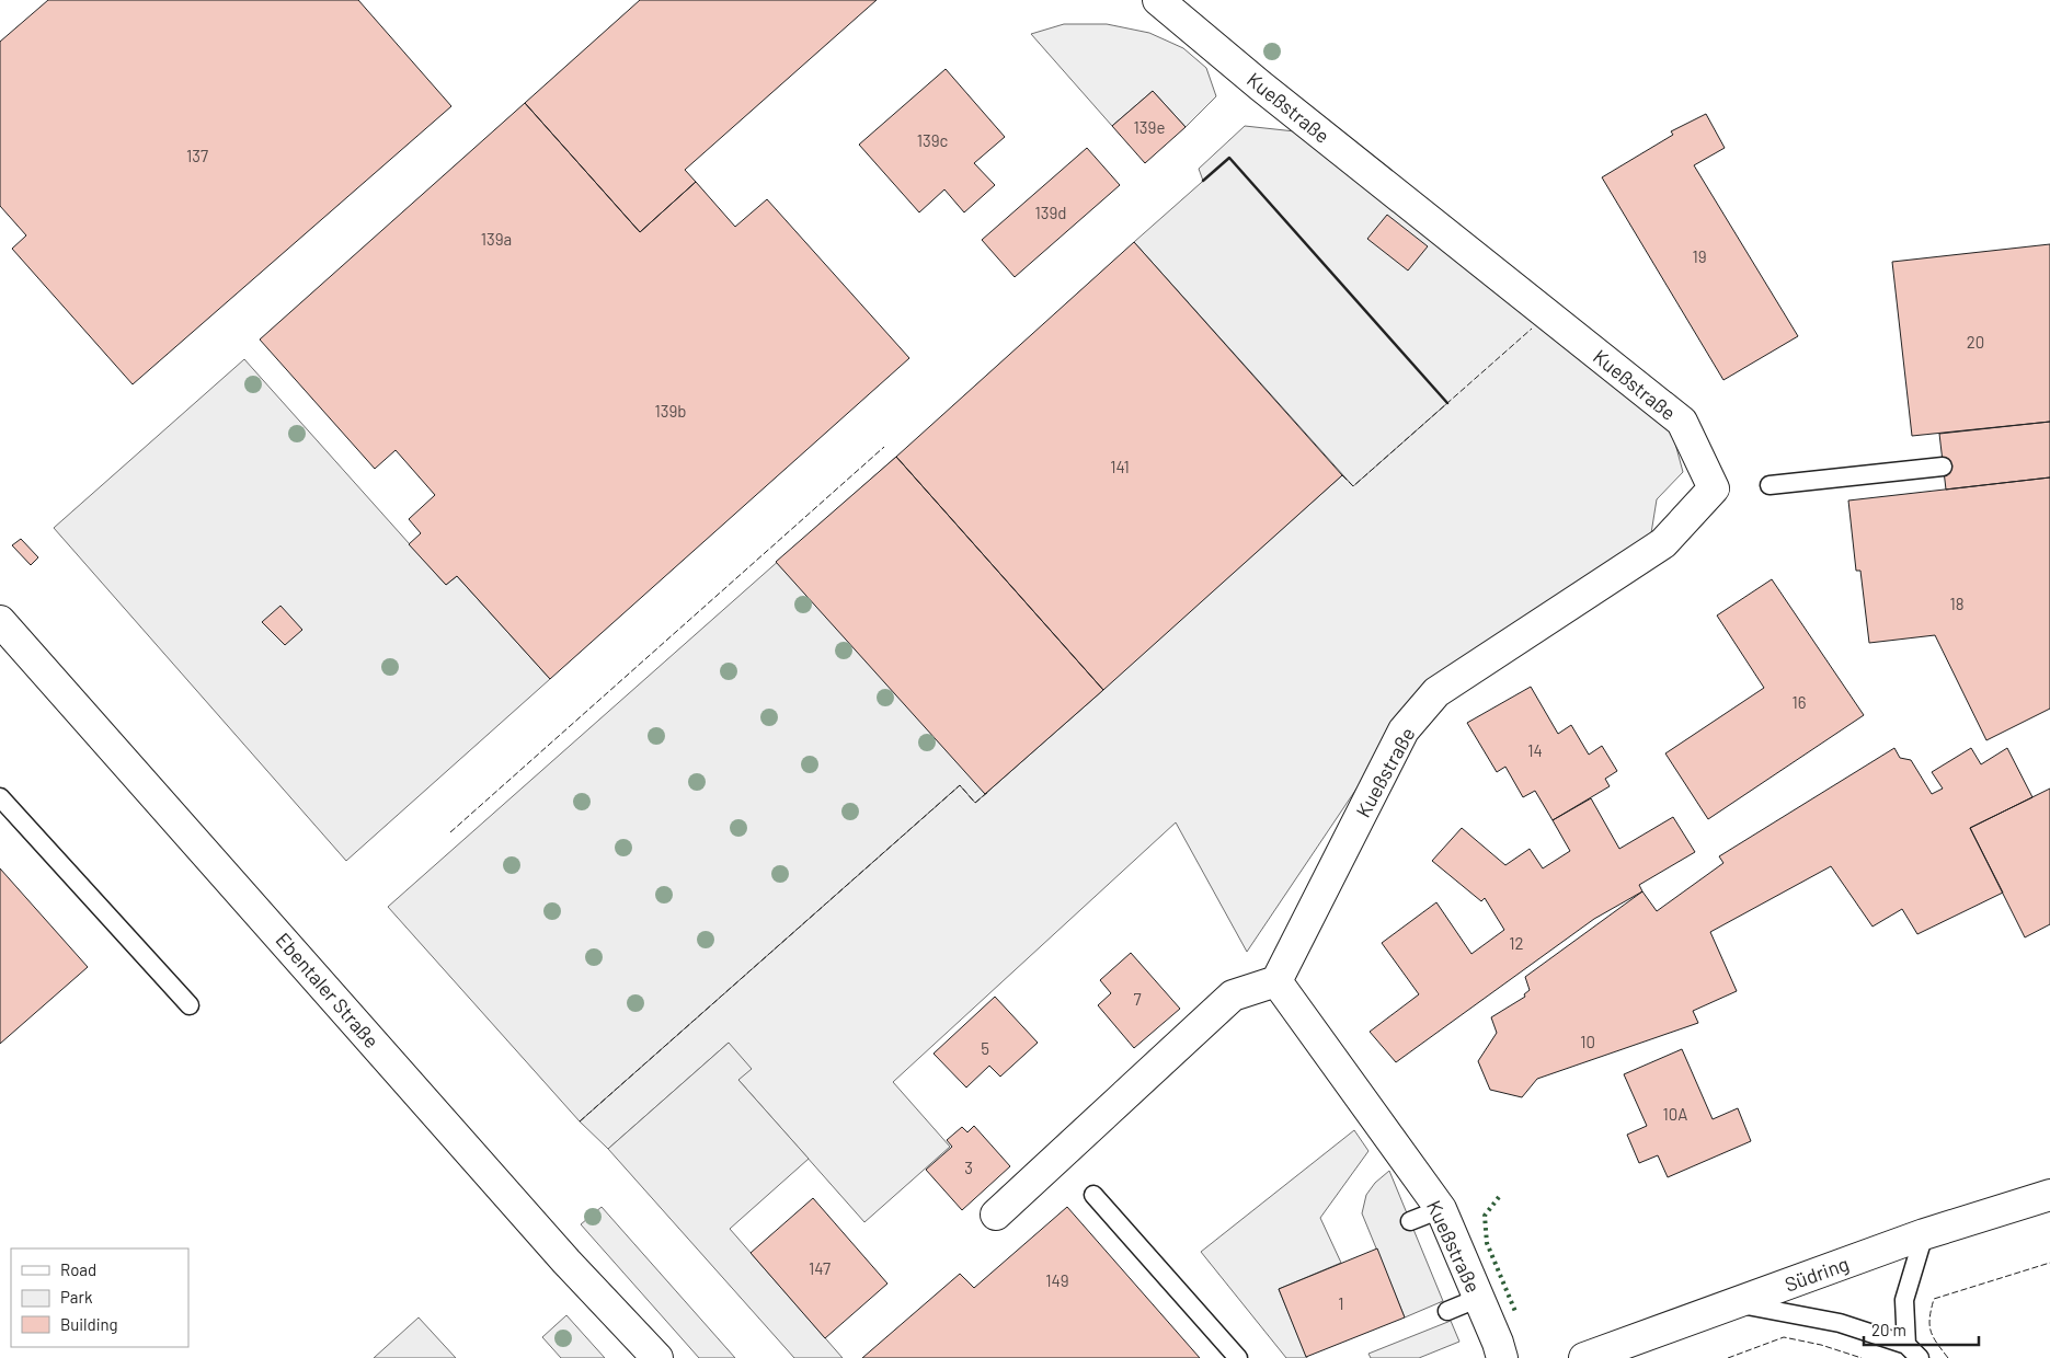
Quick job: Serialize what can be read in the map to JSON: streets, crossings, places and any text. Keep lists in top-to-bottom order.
{
  "streets": {
    "street": ["Kueßstraße", "Ebentaler Straße", "Südring"]
  },
  "house_numbers": [
    "139e",
    "139c",
    "137",
    "139d",
    "139a",
    "19",
    "20",
    "139b",
    "141",
    "18",
    "16",
    "14",
    "12",
    "7",
    "10",
    "5",
    "10A",
    "3",
    "147",
    "149",
    "1"
  ],
  "legend": ["Road", "Park", "Building"],
  "scale_bar": "20 m"
}
